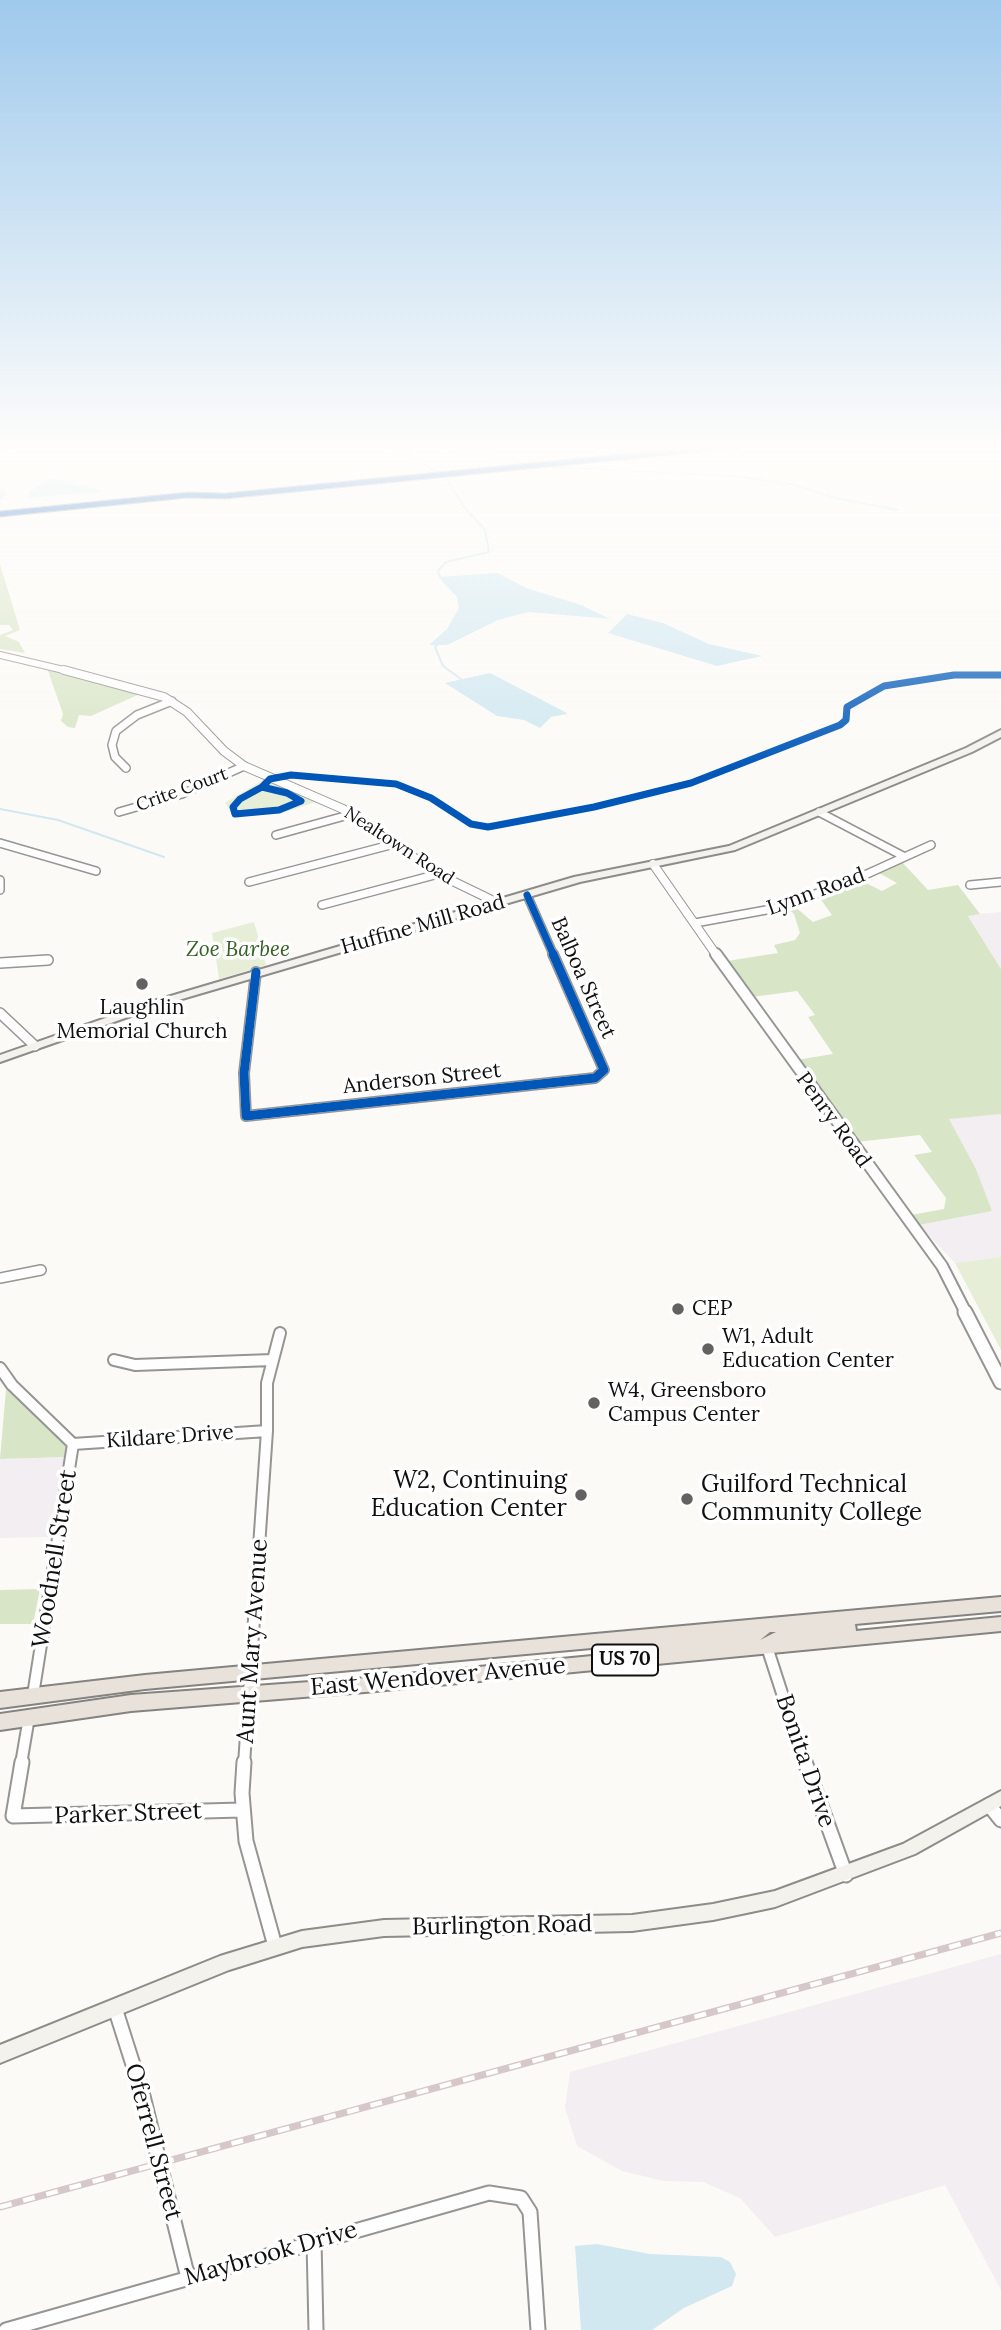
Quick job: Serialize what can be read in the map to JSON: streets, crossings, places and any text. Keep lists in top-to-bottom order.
{
  "streets": {
    "highway": ["US 70", "East Wendover Avenue"],
    "main road": ["Huffine Mill Road", "Burlington Road"],
    "street": [
      "Crite Court",
      "Nealtown Road",
      "Lynn Road",
      "Balboa Street",
      "Anderson Street",
      "Penry Road",
      "Kildare Drive",
      "Woodnell Street",
      "Aunt Mary Avenue",
      "Bonita Drive",
      "Parker Street",
      "Oferrell Street",
      "Maybrook Drive"
    ]
  },
  "crossings": [
    ["Crite Court", "Nealtown Road"],
    ["Nealtown Road", "Huffine Mill Road"],
    ["Lynn Road", "Penry Road"],
    ["Huffine Mill Road", "Balboa Street"],
    ["Huffine Mill Road", "Anderson Street"],
    ["Huffine Mill Road", "Penry Road"],
    ["Balboa Street", "Anderson Street"],
    ["Kildare Drive", "Woodnell Street"],
    ["Kildare Drive", "Aunt Mary Avenue"],
    ["Woodnell Street", "East Wendover Avenue"],
    ["Aunt Mary Avenue", "East Wendover Avenue"],
    ["Aunt Mary Avenue", "Parker Street"],
    ["Aunt Mary Avenue", "Burlington Road"],
    ["East Wendover Avenue", "Bonita Drive"],
    ["East Wendover Avenue", "Parker Street"],
    ["Bonita Drive", "Burlington Road"],
    ["Burlington Road", "Oferrell Street"],
    ["Oferrell Street", "Maybrook Drive"]
  ],
  "parks": ["Zoe Barbee"],
  "places": [
    "Laughlin Memorial Church",
    "CEP",
    "W1, Adult Education Center",
    "W4, Greensboro Campus Center",
    "W2, Continuing Education Center",
    "Guilford Technical Community College"
  ]
}
